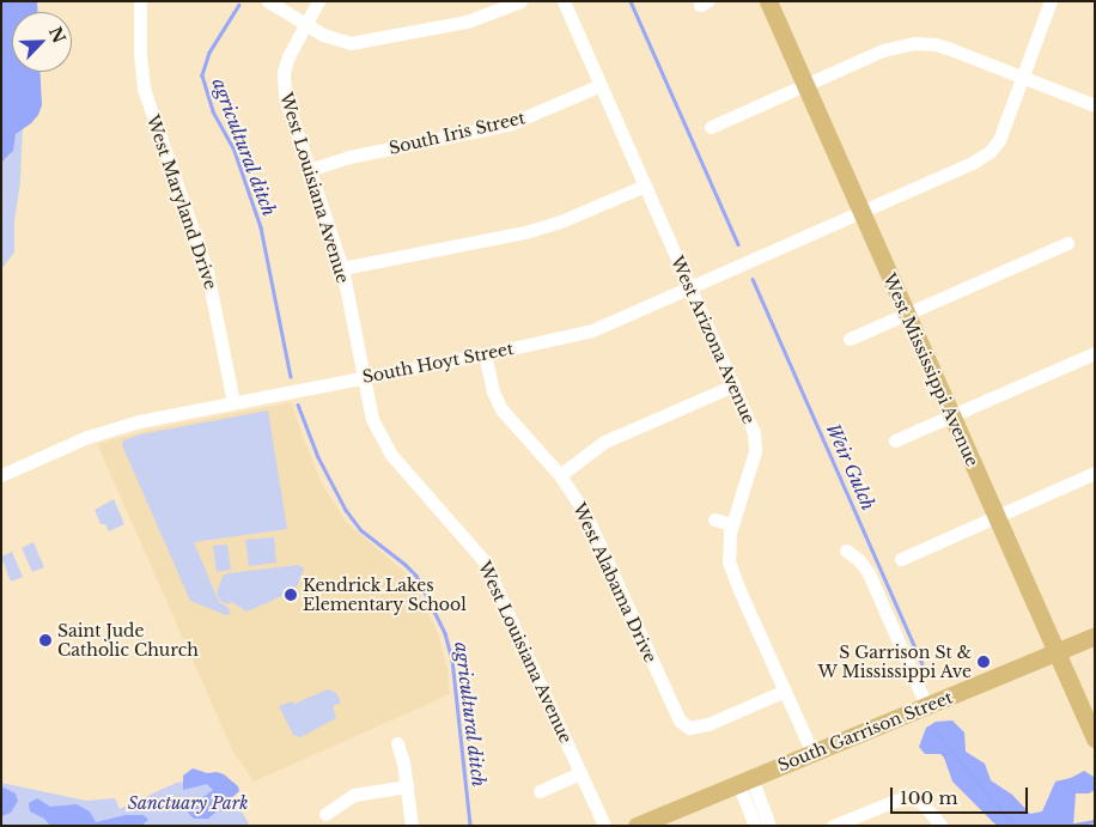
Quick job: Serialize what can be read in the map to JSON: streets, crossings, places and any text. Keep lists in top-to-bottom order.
{
  "streets": {
    "main road": ["West Mississippi Avenue", "South Garrison Street"],
    "street": [
      "South Iris Street",
      "West Louisiana Avenue",
      "West Maryland Drive",
      "West Arizona Avenue",
      "South Hoyt Street",
      "West Alabama Drive"
    ]
  },
  "crossings": [
    ["South Iris Street", "West Louisiana Avenue"],
    ["South Iris Street", "West Arizona Avenue"],
    ["West Louisiana Avenue", "South Hoyt Street"],
    ["West Maryland Drive", "South Hoyt Street"],
    ["West Arizona Avenue", "South Hoyt Street"],
    ["West Arizona Avenue", "West Alabama Drive"],
    ["West Arizona Avenue", "South Garrison Street"],
    ["South Hoyt Street", "West Mississippi Avenue"],
    ["South Hoyt Street", "West Alabama Drive"],
    ["West Mississippi Avenue", "South Garrison Street"]
  ],
  "water": ["agricultural ditch", "Weir Gulch"],
  "parks": ["Sanctuary Park"],
  "places": ["Kendrick Lakes Elementary School", "Saint Jude Catholic Church", "S Garrison St & W Mississippi Ave"],
  "scale_bar": "100 m",
  "north": "top right"
}
